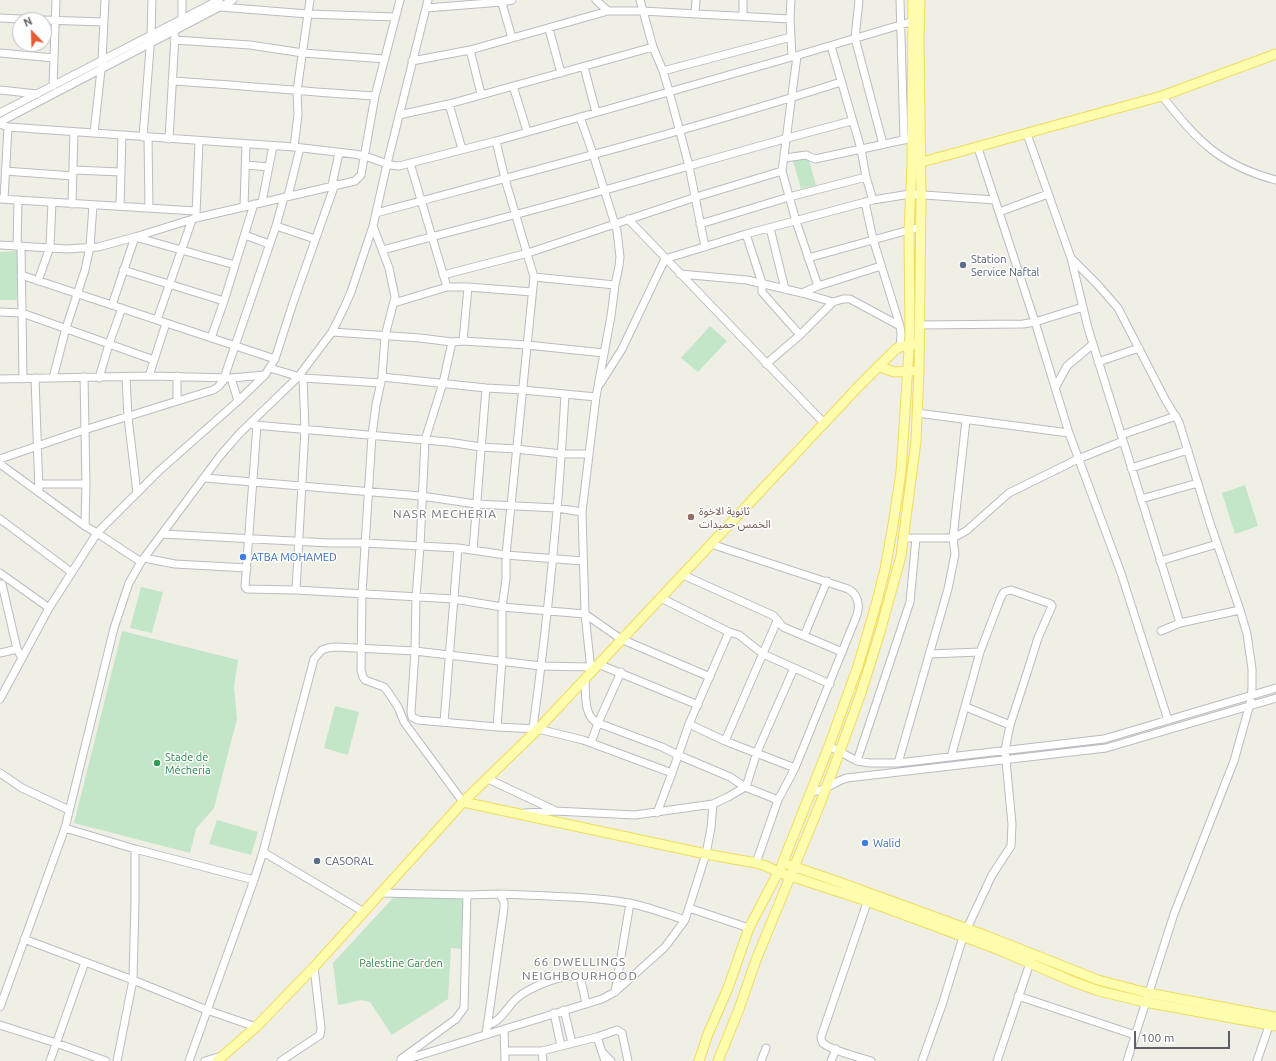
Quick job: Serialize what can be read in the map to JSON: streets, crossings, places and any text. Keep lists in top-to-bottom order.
{
  "districts": ["NASR MECHERIA", "66 DWELLINGS NEIGHBOURHOOD"],
  "parks": ["Palestine Garden"],
  "places": [
    "Station Service Naftal",
    "ثانوية الاخوة الخمس حميدات",
    "ATBA MOHAMED",
    "Stade de Mécheria",
    "Walid",
    "CASORAL"
  ],
  "scale_bar": "100 m",
  "north": "top left"
}
